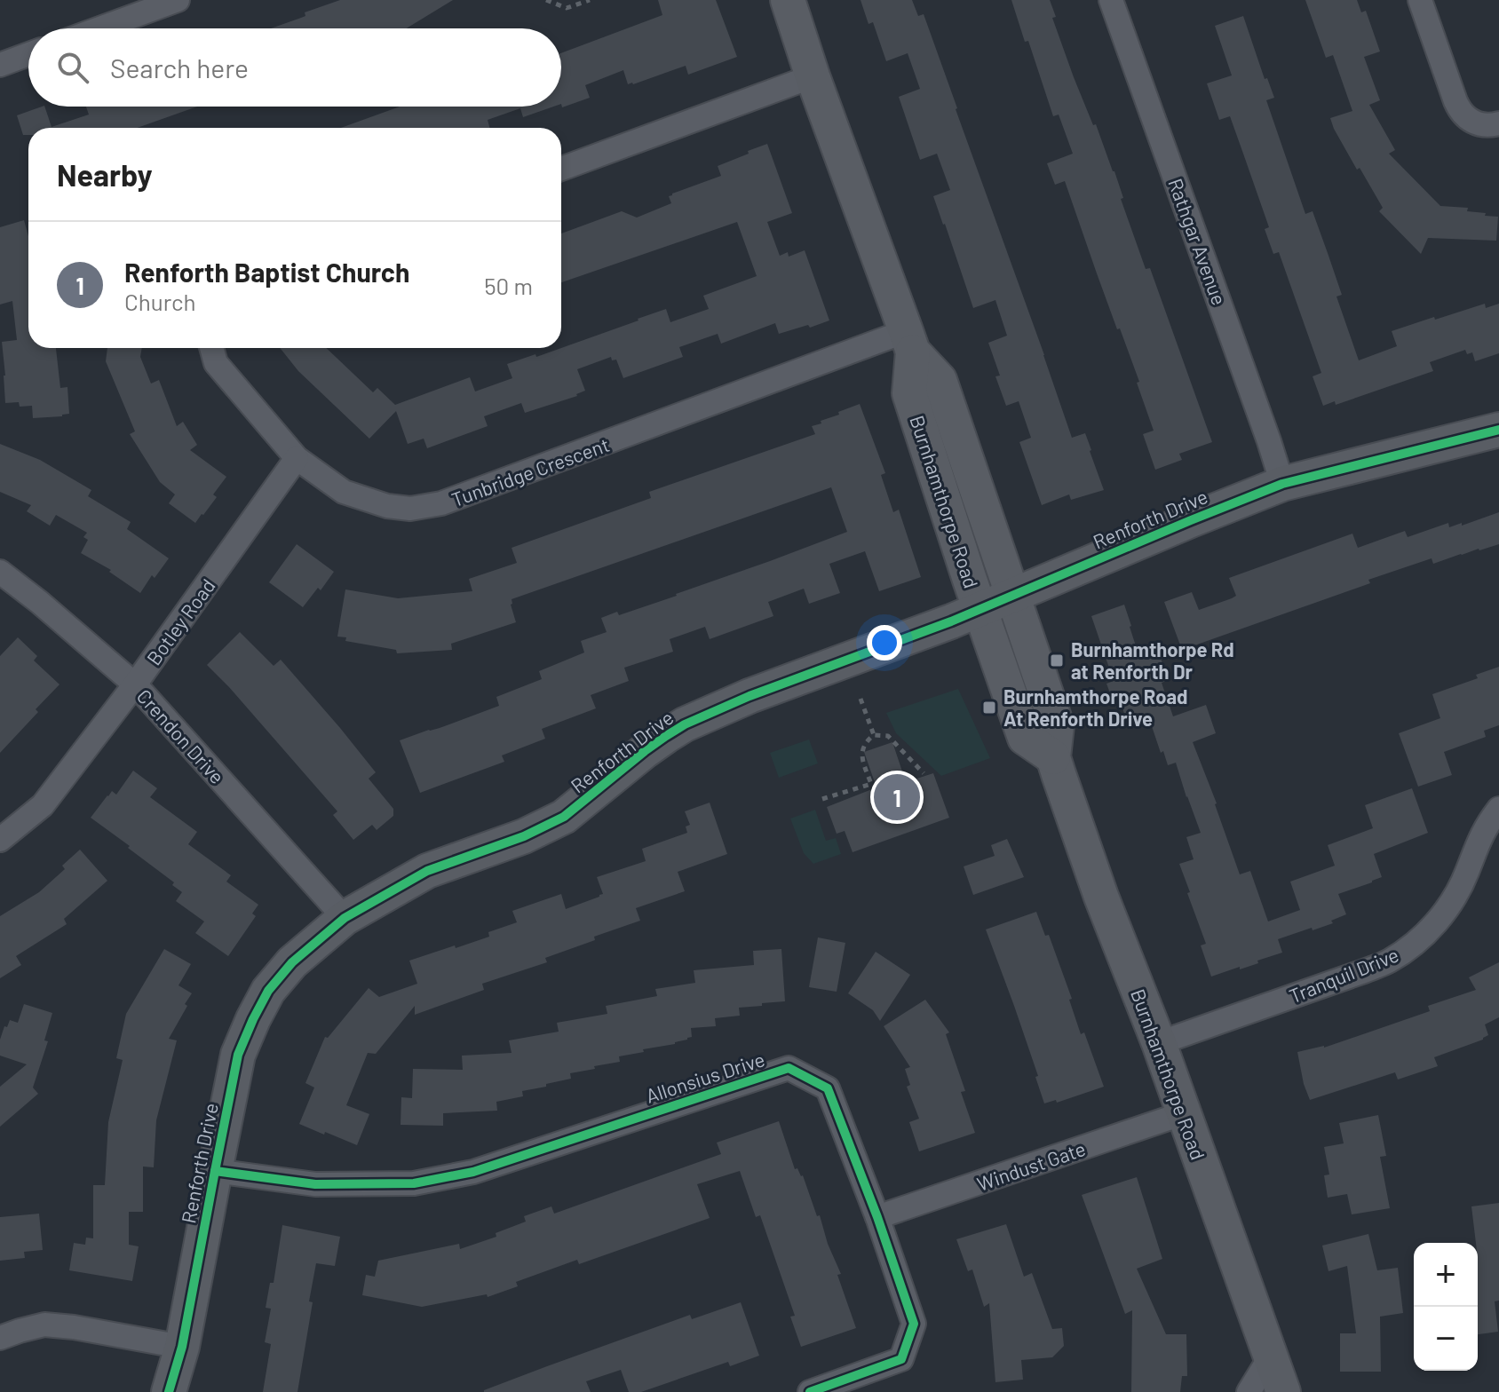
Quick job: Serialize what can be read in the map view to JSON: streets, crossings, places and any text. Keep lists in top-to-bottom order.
{
  "streets": {
    "main road": ["Burnhamthorpe Road", "Renforth Drive"],
    "street": [
      "Rathgar Avenue",
      "Tunbridge Crescent",
      "Botley Road",
      "Crendon Drive",
      "Tranquil Drive",
      "Allonsius Drive",
      "Windust Gate"
    ]
  },
  "crossings": [
    ["Rathgar Avenue", "Renforth Drive"],
    ["Tunbridge Crescent", "Burnhamthorpe Road"],
    ["Tunbridge Crescent", "Botley Road"],
    ["Burnhamthorpe Road", "Renforth Drive"],
    ["Burnhamthorpe Road", "Tranquil Drive"],
    ["Burnhamthorpe Road", "Windust Gate"],
    ["Renforth Drive", "Crendon Drive"],
    ["Renforth Drive", "Allonsius Drive"],
    ["Botley Road", "Crendon Drive"],
    ["Allonsius Drive", "Windust Gate"]
  ],
  "places": {
    "transit": ["Burnhamthorpe Rd at Renforth Dr", "Burnhamthorpe Road At Renforth Drive"]
  },
  "page": {
    "search": "Search here",
    "heading": "Nearby",
    "list": [
      {
        "mark": "1",
        "name": "Renforth Baptist Church",
        "note": "Church",
        "value": "50 m"
      }
    ],
    "pins": "1",
    "map_buttons": ["+", "−"]
  }
}
